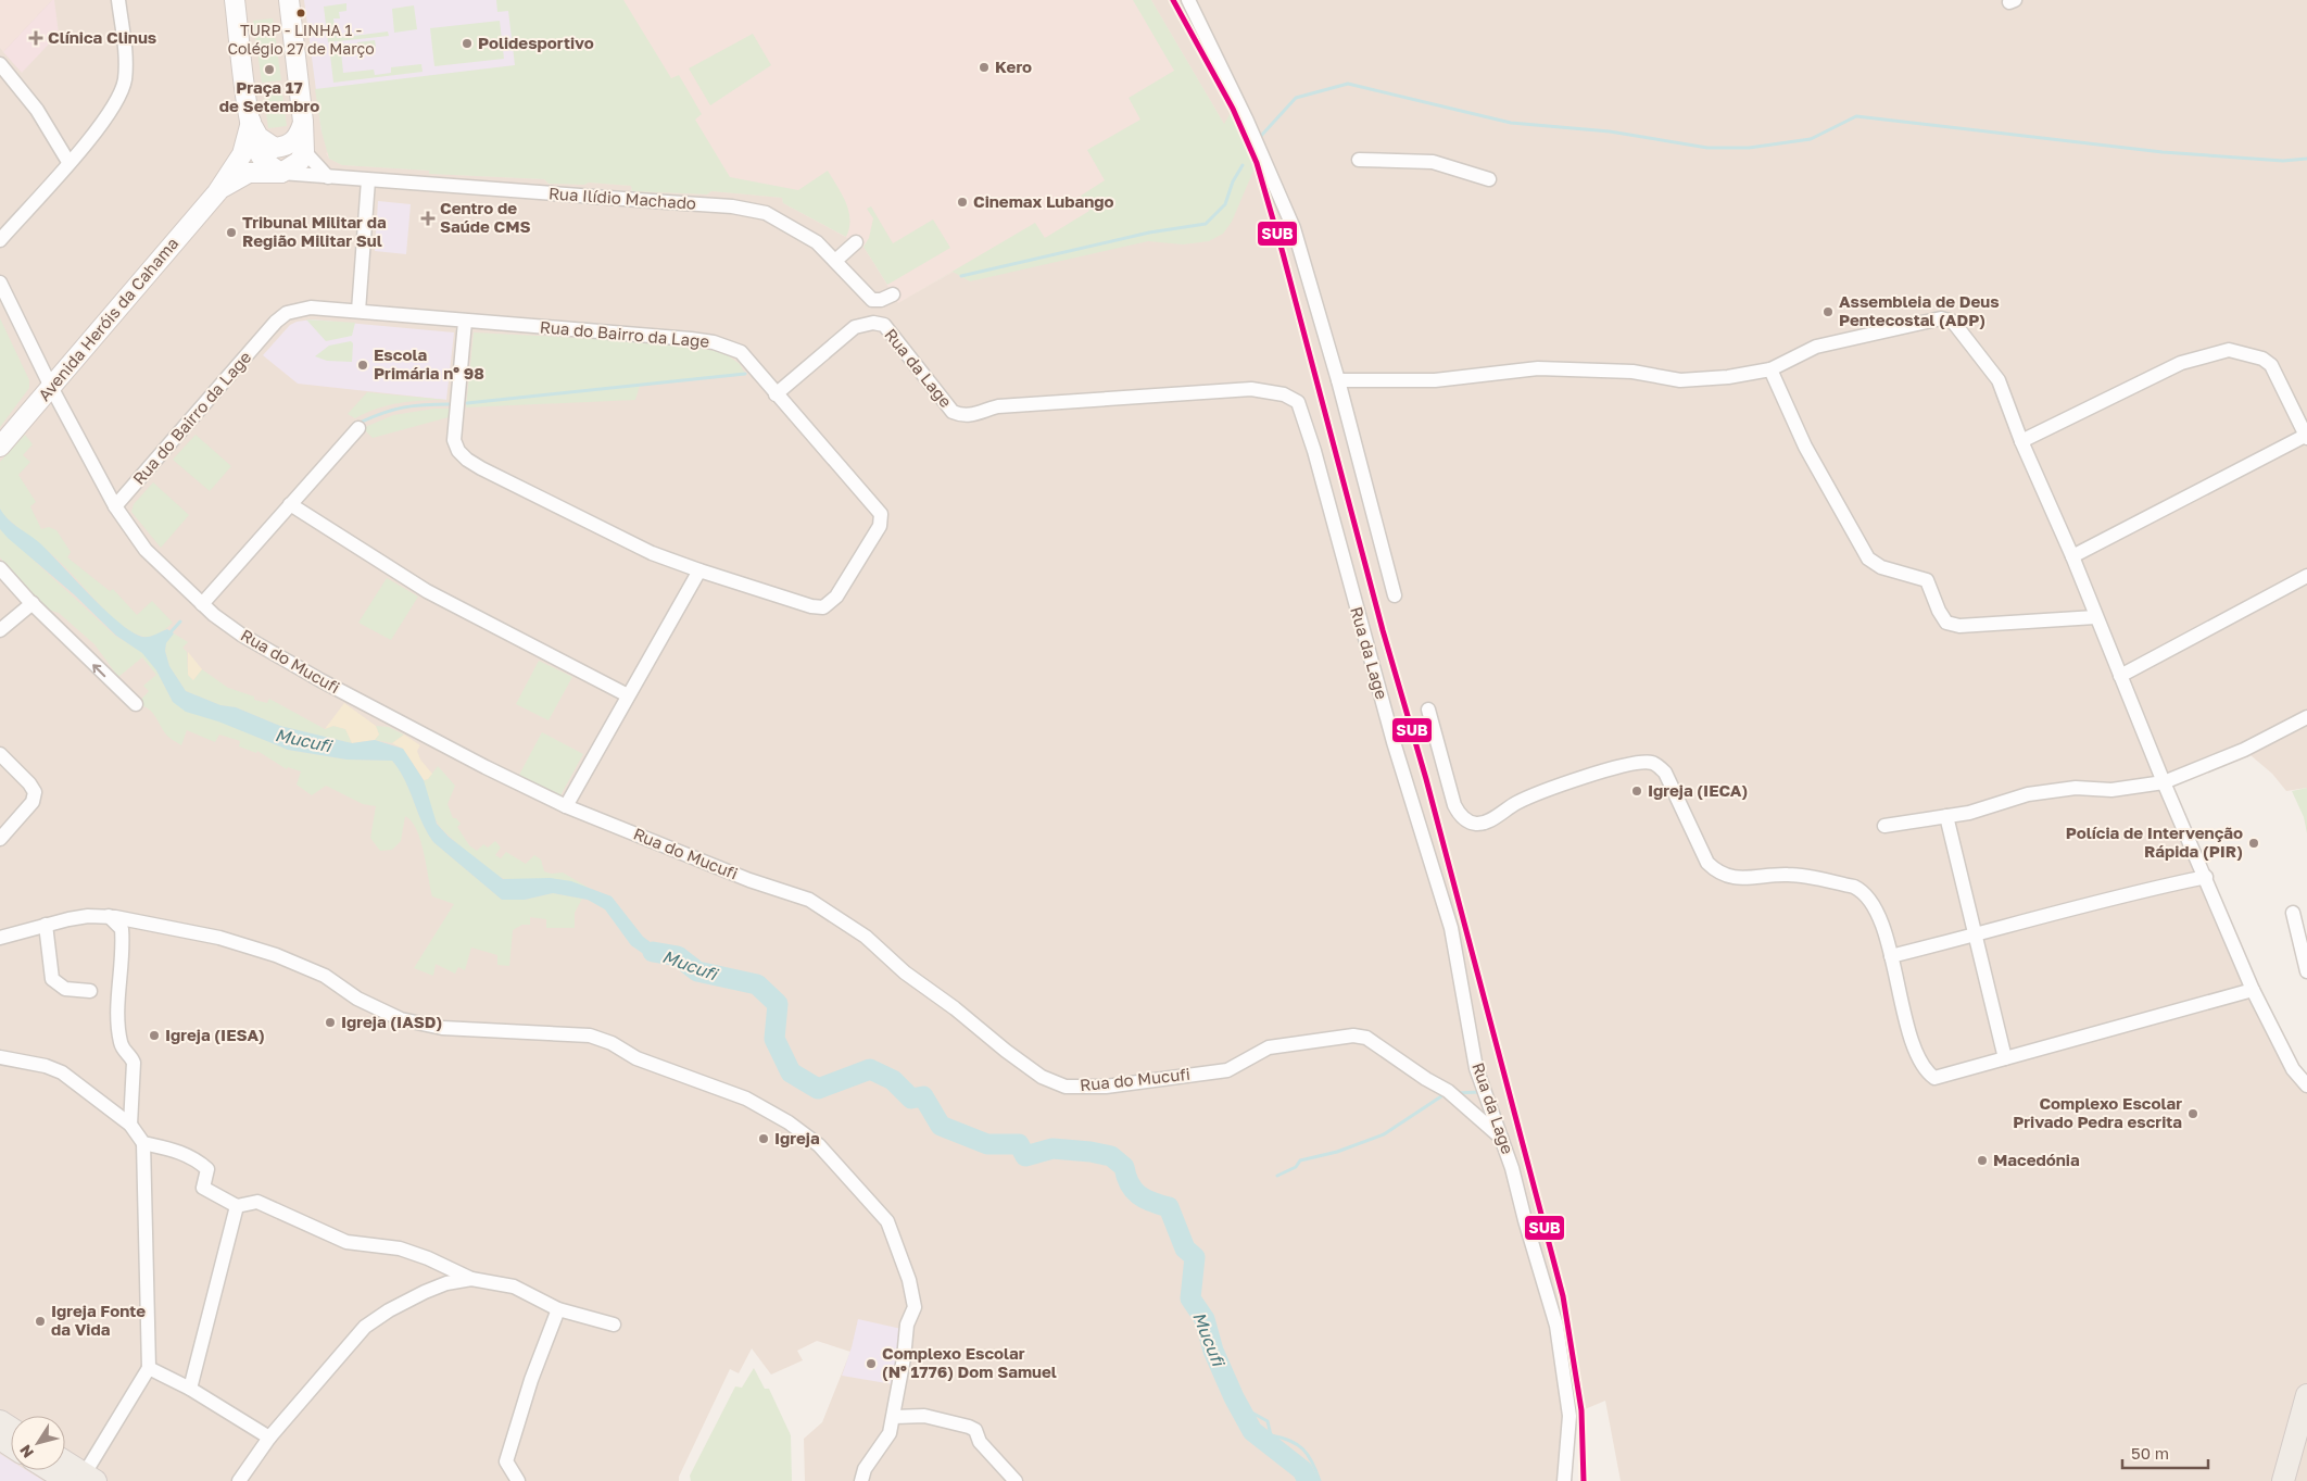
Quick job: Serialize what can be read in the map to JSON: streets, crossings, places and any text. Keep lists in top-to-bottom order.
{
  "streets": {
    "street": [
      "Rua Ilídio Machado",
      "Avenida Heróis da Cahama",
      "Rua do Bairro da Lage",
      "Rua da Lage",
      "Rua do Mucufi"
    ]
  },
  "crossings": [
    ["Rua Ilídio Machado", "Avenida Heróis da Cahama"],
    ["Avenida Heróis da Cahama", "Rua do Mucufi"],
    ["Rua do Bairro da Lage", "Rua da Lage"],
    ["Rua do Bairro da Lage", "Rua do Mucufi"],
    ["Rua da Lage", "Rua do Mucufi"]
  ],
  "water": ["Mucufi"],
  "places": {
    "other": [
      "TURP - LINHA 1 - Colégio 27 de Março",
      "Polidesportivo",
      "Kero",
      "Praça 17 de Setembro",
      "Cinemax Lubango",
      "Tribunal Militar da Região Militar Sul",
      "Assembleia de Deus Pentecostal (ADP)",
      "Escola Primária nº 98",
      "Igreja (IECA)",
      "Polícia de Intervenção Rápida (PIR)",
      "Igreja (IASD)",
      "Igreja (IESA)",
      "Complexo Escolar Privado Pedra escrita",
      "Igreja",
      "Macedónia",
      "Igreja Fonte da Vida",
      "Complexo Escolar (Nº 1776) Dom Samuel"
    ],
    "health": ["Clínica Clinus", "Centro de Saúde CMS"]
  },
  "lines": ["transit line SUB"],
  "scale_bar": "50 m",
  "north": "bottom left"
}
